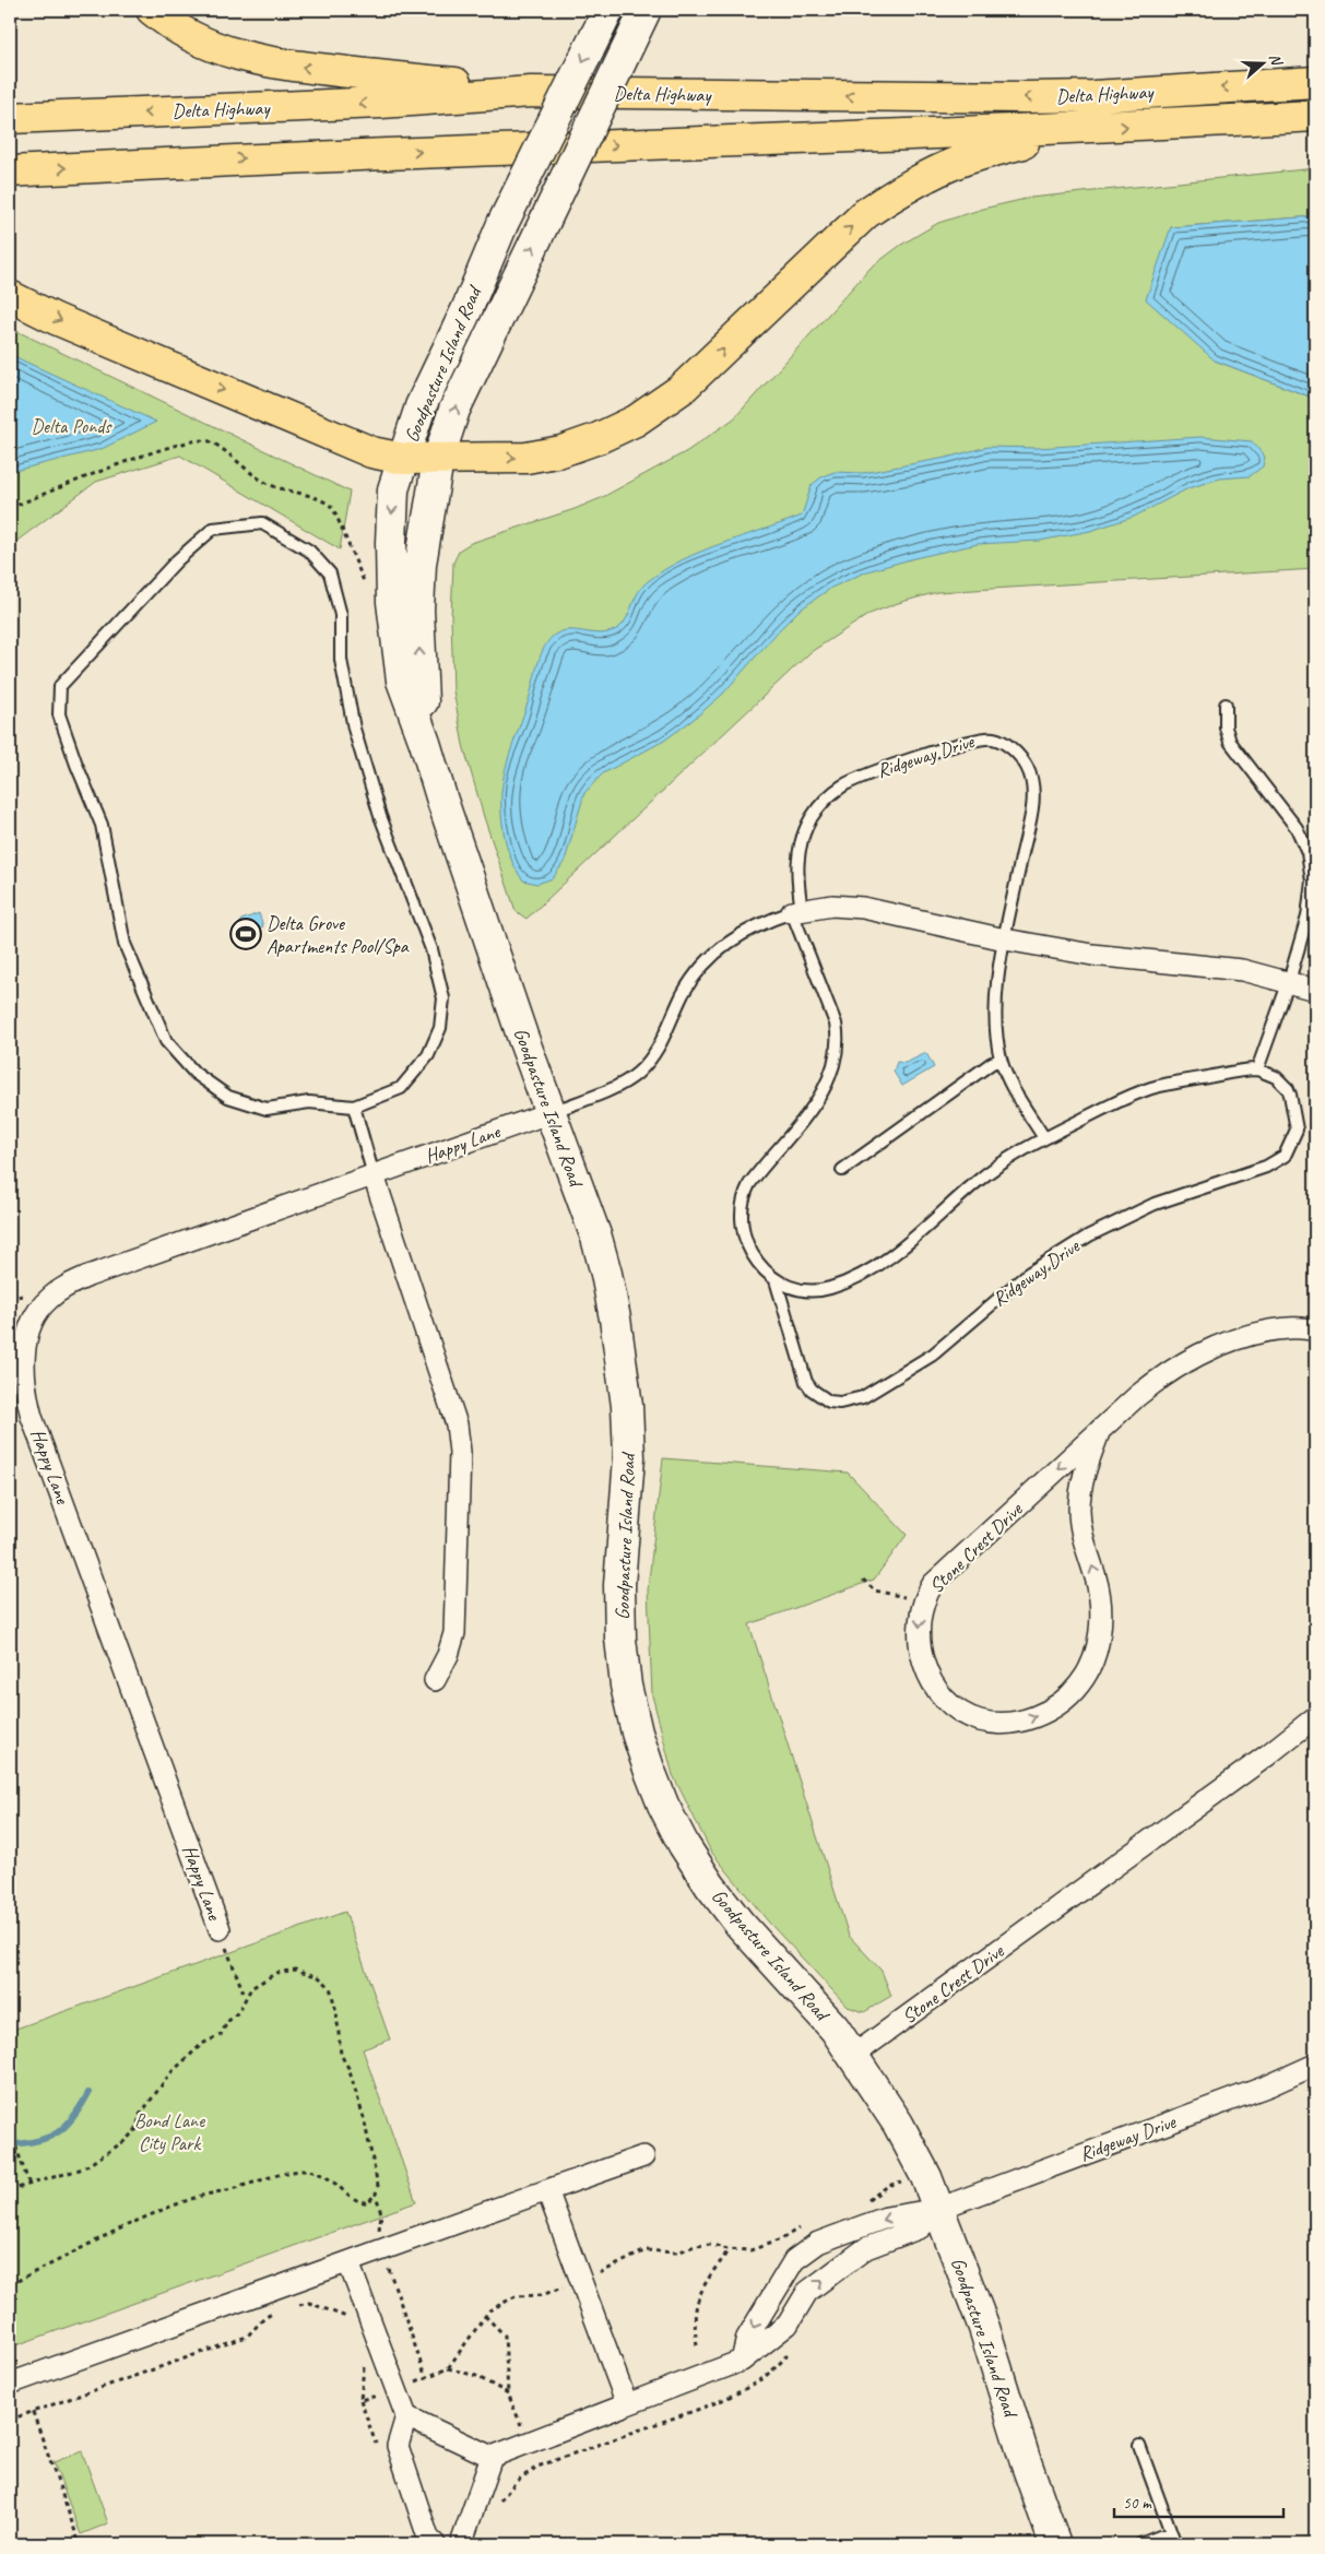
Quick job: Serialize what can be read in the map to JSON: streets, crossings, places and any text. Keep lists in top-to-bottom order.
{
  "streets": {
    "highway": ["Delta Highway"],
    "street": [
      "Goodpasture Island Road",
      "Ridgeway Drive",
      "Happy Lane",
      "Stone Crest Drive"
    ]
  },
  "crossings": [
    ["Goodpasture Island Road", "Ridgeway Drive"],
    ["Goodpasture Island Road", "Happy Lane"],
    ["Goodpasture Island Road", "Stone Crest Drive"]
  ],
  "parks": ["Delta Ponds", "Bond Lane City Park"],
  "places": {
    "sports": ["Delta Grove Apartments Pool/Spa"]
  },
  "scale_bar": "50 m",
  "north": "right"
}
